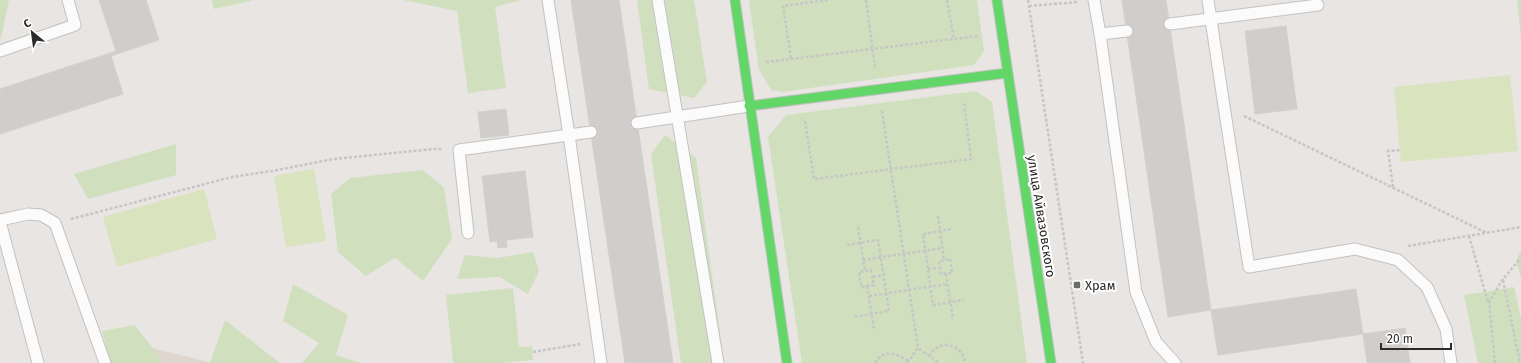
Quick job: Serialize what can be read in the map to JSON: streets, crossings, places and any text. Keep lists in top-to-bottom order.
{
  "streets": {
    "main road": ["улица Айвазовского"]
  },
  "places": {
    "transit": ["Храм"]
  },
  "scale_bar": "20 m",
  "north": "top left"
}
